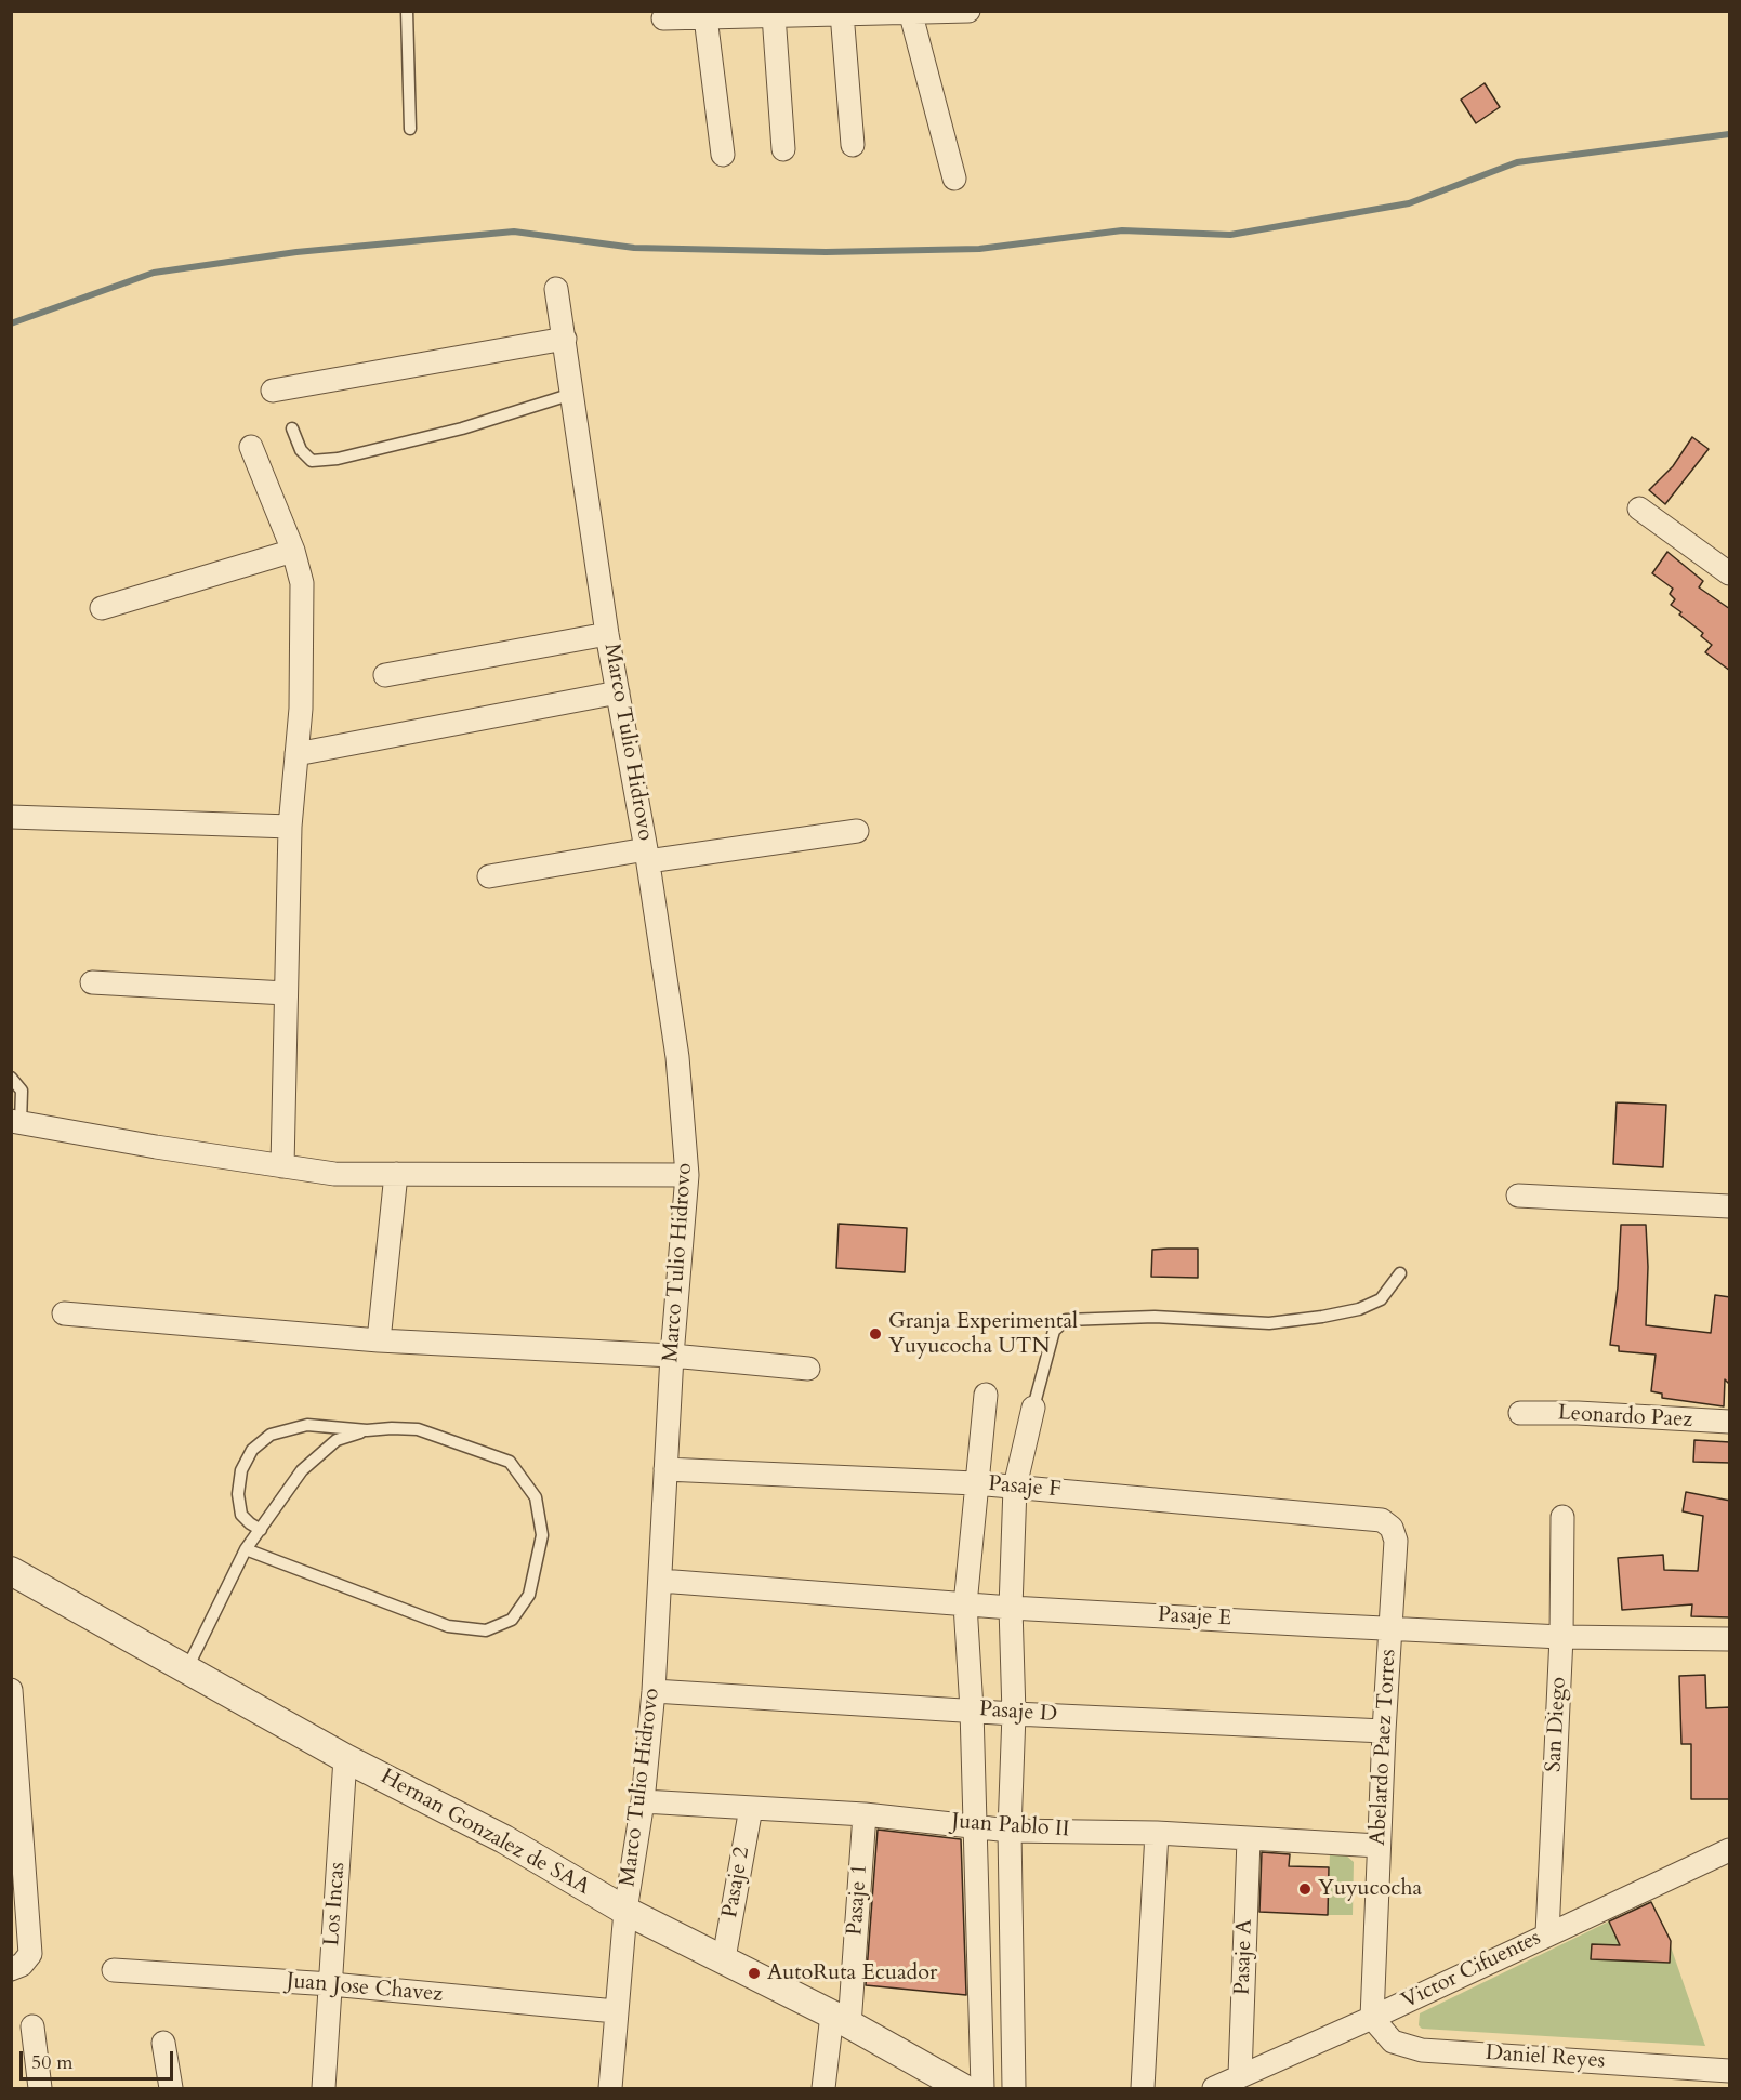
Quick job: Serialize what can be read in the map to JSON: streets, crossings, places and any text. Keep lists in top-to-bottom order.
{
  "streets": {
    "street": [
      "Marco Tulio Hidrovo",
      "Leonardo Paez",
      "Pasaje F",
      "Pasaje E",
      "Pasaje D",
      "San Diego",
      "Abelardo Paez Torres",
      "Juan Pablo II",
      "Hernan Gonzalez de SAA",
      "Pasaje 2",
      "Pasaje 1",
      "Los Incas",
      "Pasaje A",
      "Victor Cifuentes",
      "Juan Jose Chavez",
      "Daniel Reyes"
    ]
  },
  "crossings": [
    ["Marco Tulio Hidrovo", "Pasaje F"],
    ["Marco Tulio Hidrovo", "Pasaje E"],
    ["Marco Tulio Hidrovo", "Pasaje D"],
    ["Marco Tulio Hidrovo", "Juan Pablo II"],
    ["Marco Tulio Hidrovo", "Hernan Gonzalez de SAA"],
    ["Marco Tulio Hidrovo", "Juan Jose Chavez"],
    ["Pasaje F", "Abelardo Paez Torres"],
    ["Pasaje E", "San Diego"],
    ["Pasaje E", "Abelardo Paez Torres"],
    ["Pasaje D", "Abelardo Paez Torres"],
    ["San Diego", "Victor Cifuentes"],
    ["Abelardo Paez Torres", "Juan Pablo II"],
    ["Abelardo Paez Torres", "Victor Cifuentes"],
    ["Abelardo Paez Torres", "Daniel Reyes"],
    ["Juan Pablo II", "Pasaje 2"],
    ["Juan Pablo II", "Pasaje 1"],
    ["Juan Pablo II", "Pasaje A"],
    ["Hernan Gonzalez de SAA", "Pasaje 2"],
    ["Hernan Gonzalez de SAA", "Pasaje 1"],
    ["Hernan Gonzalez de SAA", "Los Incas"],
    ["Los Incas", "Juan Jose Chavez"],
    ["Pasaje A", "Victor Cifuentes"],
    ["Victor Cifuentes", "Daniel Reyes"]
  ],
  "places": ["Granja Experimental Yuyucocha UTN", "Yuyucocha", "AutoRuta Ecuador"],
  "scale_bar": "50 m"
}
